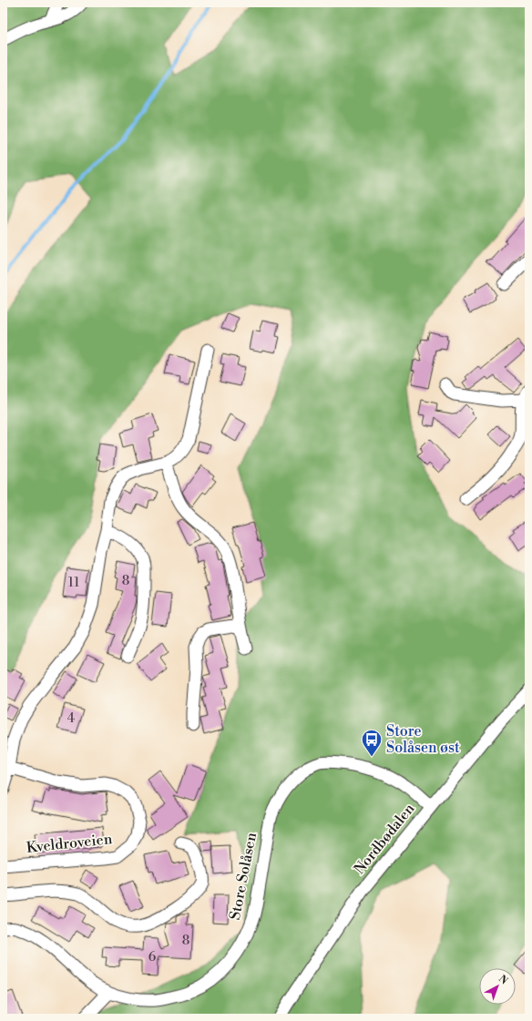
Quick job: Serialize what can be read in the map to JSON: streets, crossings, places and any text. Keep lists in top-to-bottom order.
{
  "streets": {
    "street": ["Nordbødalen", "Kveldroveien", "Store Solåsen"]
  },
  "crossings": [
    ["Nordbødalen", "Store Solåsen"]
  ],
  "places": {
    "bus stop": ["Store Solåsen øst"]
  },
  "house_numbers": [
    "8",
    "11",
    "4",
    "8",
    "6"
  ],
  "north": "top right"
}
